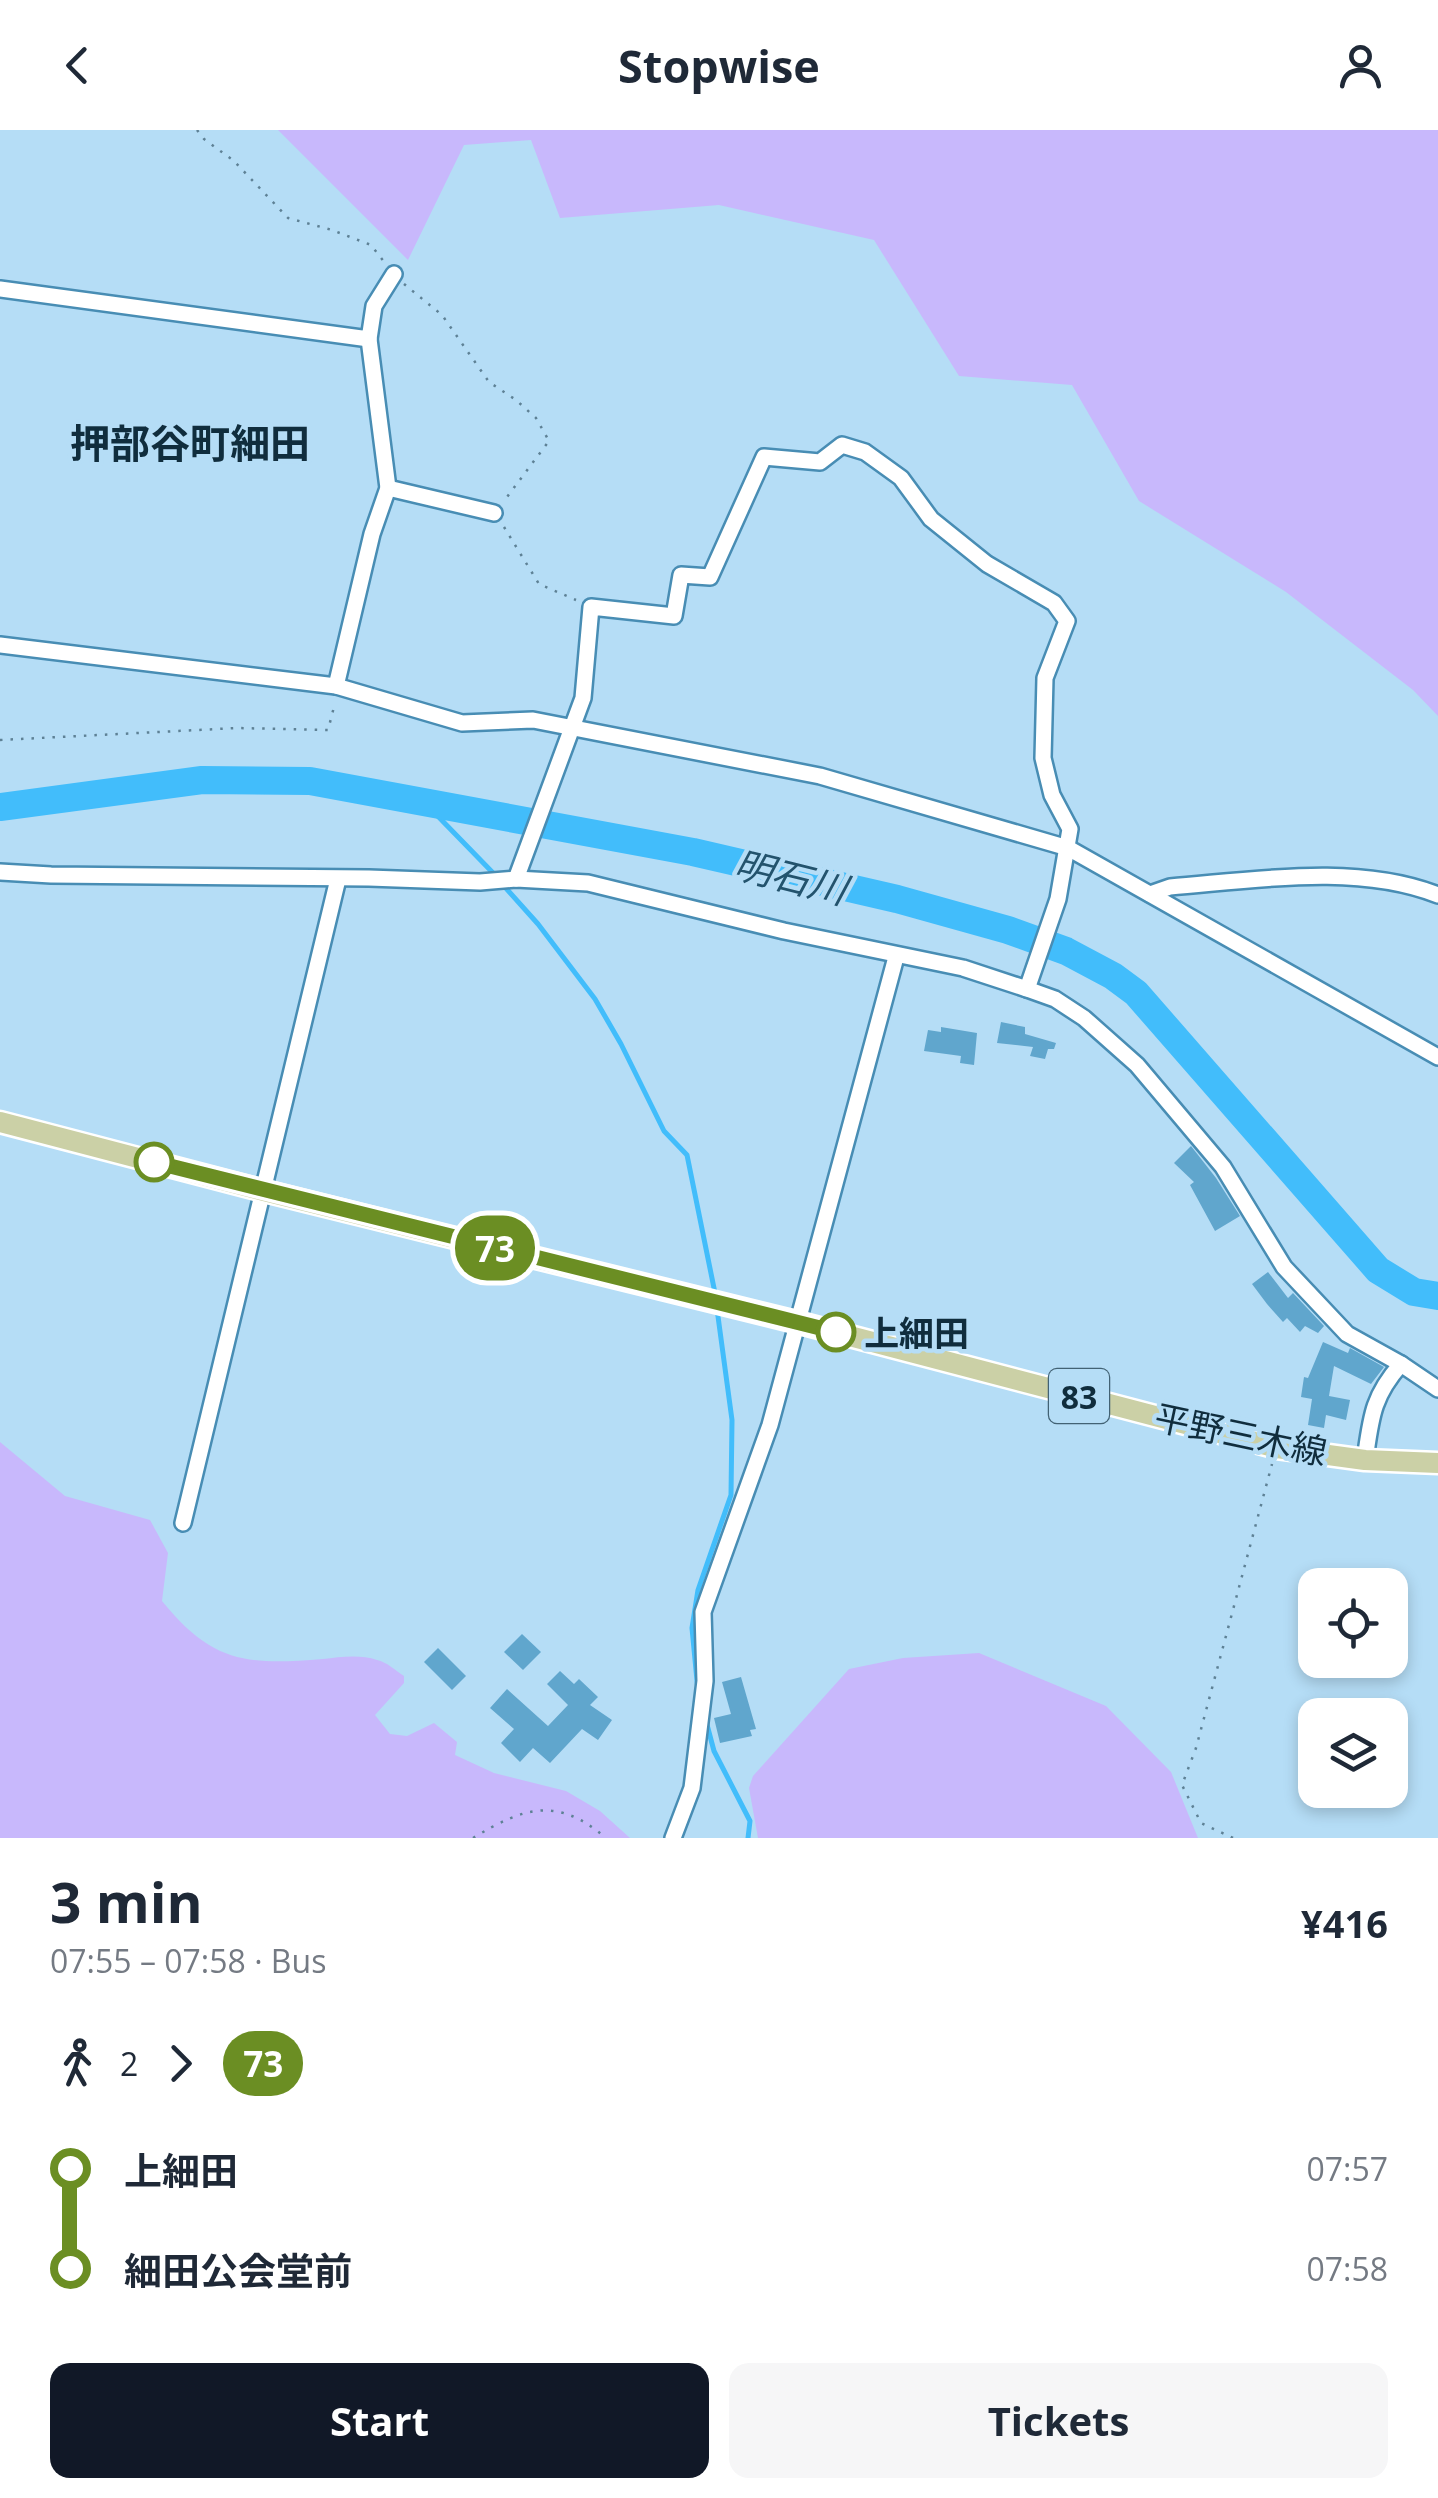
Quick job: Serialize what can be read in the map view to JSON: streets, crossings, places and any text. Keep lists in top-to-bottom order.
{
  "streets": {
    "main road": ["83", "平野三木線"]
  },
  "districts": ["押部谷町細田"],
  "water": ["明石川"],
  "places": ["上細田"],
  "lines": ["bus line 73"],
  "page": {
    "header": "Stopwise",
    "on_map": "73",
    "heading": ["3 min", "07:55 – 07:58 · Bus", "¥416"],
    "legs": ["2", "73"],
    "list": [
      {
        "name": "上細田",
        "value": "07:57"
      },
      {
        "name": "細田公会堂前",
        "value": "07:58"
      }
    ],
    "buttons": ["Start", "Tickets"]
  }
}
